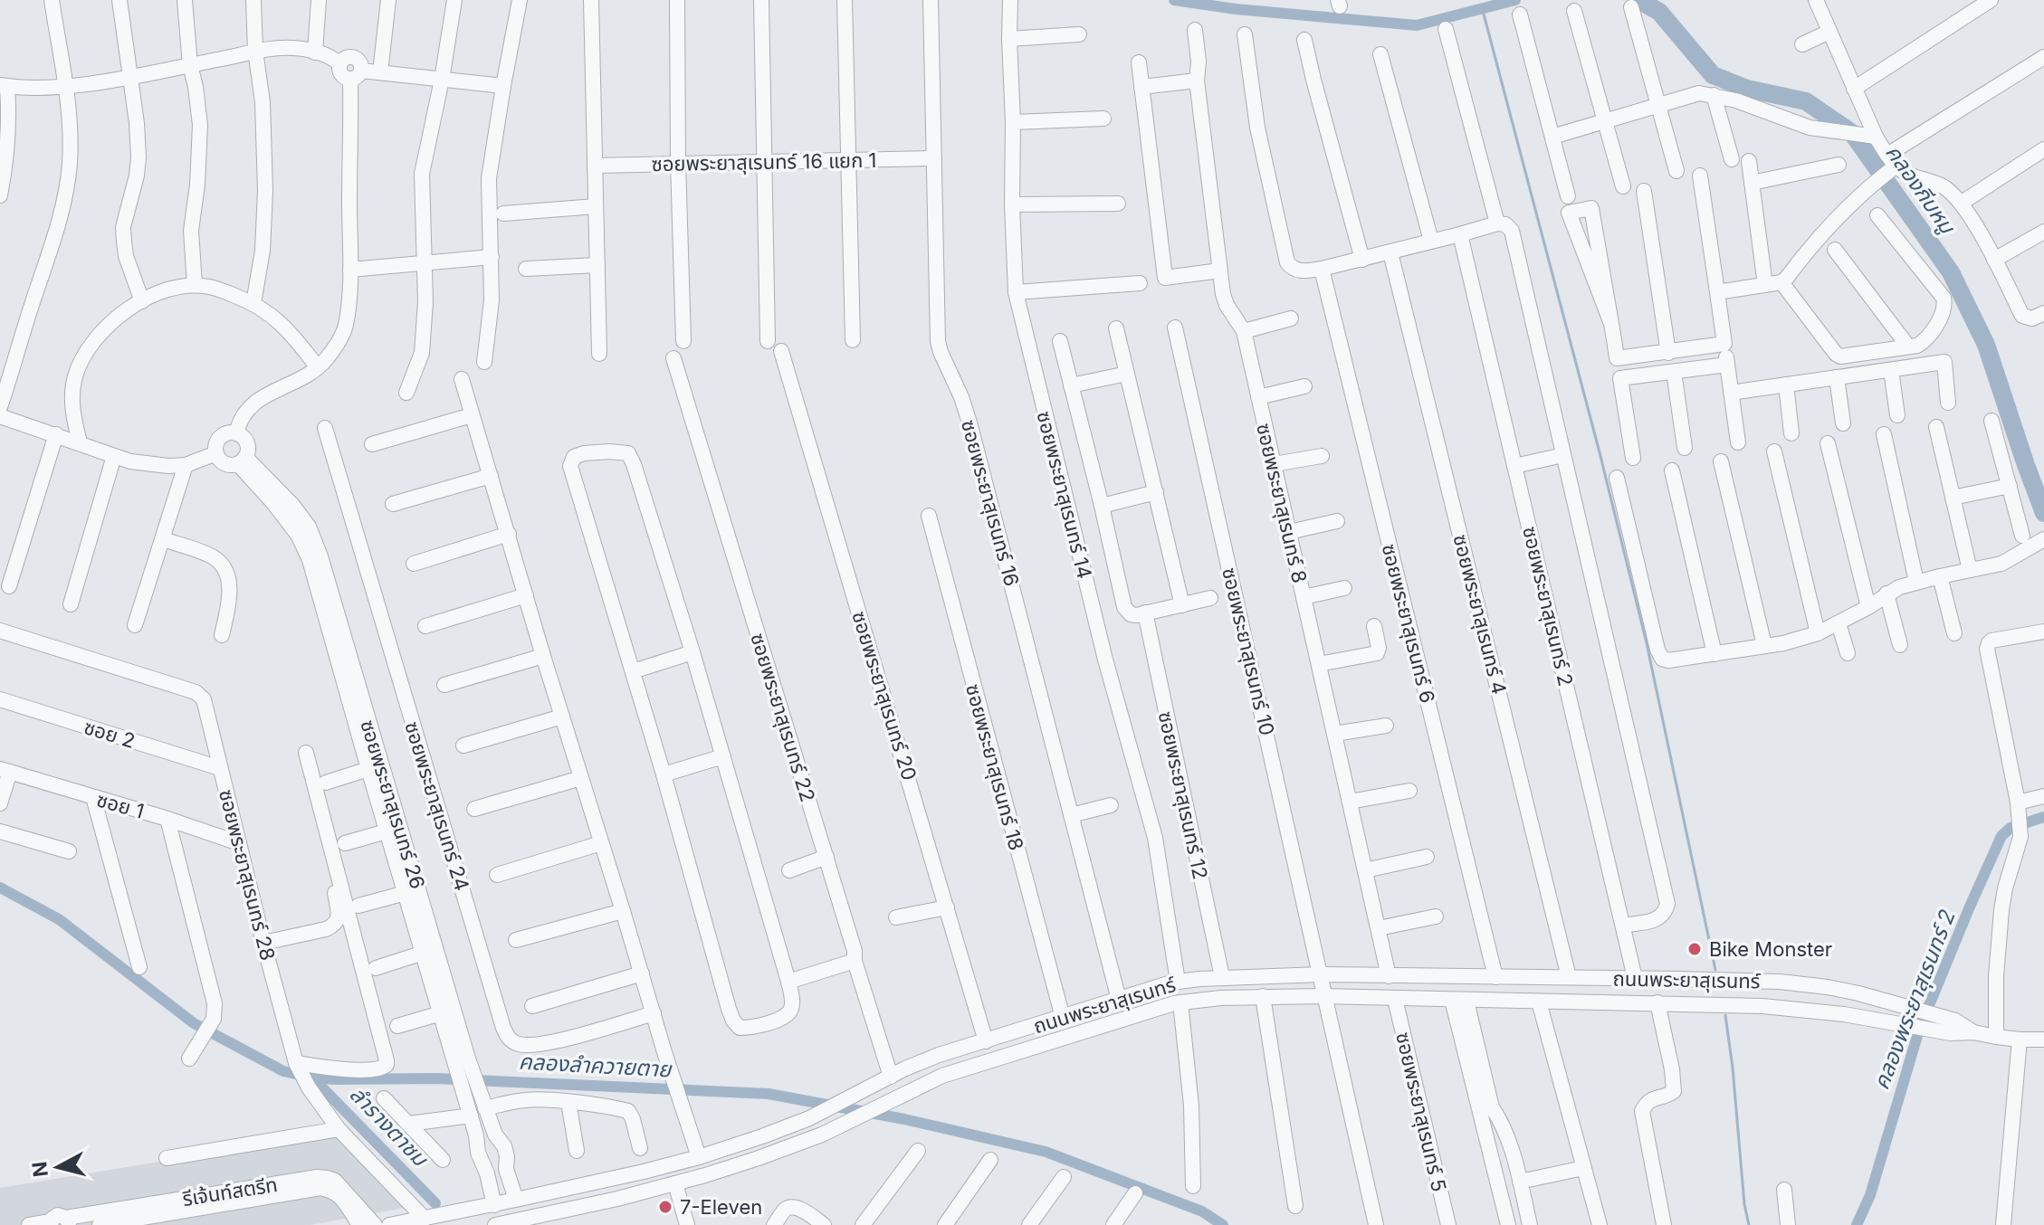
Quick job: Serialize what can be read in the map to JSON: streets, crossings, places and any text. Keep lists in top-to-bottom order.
{
  "streets": {
    "street": [
      "ซอยพระยาสุเรนทร์ 16 แยก 1",
      "ซอยพระยาสุเรนทร์ 14",
      "ซอยพระยาสุเรนทร์ 16",
      "ซอยพระยาสุเรนทร์ 8",
      "ซอยพระยาสุเรนทร์ 2",
      "ซอยพระยาสุเรนทร์ 4",
      "ซอยพระยาสุเรนทร์ 6",
      "ซอยพระยาสุเรนทร์ 10",
      "ซอยพระยาสุเรนทร์ 20",
      "ซอยพระยาสุเรนทร์ 22",
      "ซอย 2",
      "ซอยพระยาสุเรนทร์ 18",
      "ซอยพระยาสุเรนทร์ 12",
      "ซอยพระยาสุเรนทร์ 26",
      "ซอย 1",
      "ซอยพระยาสุเรนทร์ 24",
      "ซอยพระยาสุเรนทร์ 28",
      "ถนนพระยาสุเรนทร์",
      "ซอยพระยาสุเรนทร์ 5",
      "รีเจ้นท์สตรีท"
    ]
  },
  "crossings": [
    ["ซอยพระยาสุเรนทร์ 16 แยก 1", "ซอยพระยาสุเรนทร์ 16"],
    ["ซอยพระยาสุเรนทร์ 14", "ถนนพระยาสุเรนทร์"],
    ["ซอยพระยาสุเรนทร์ 16", "ถนนพระยาสุเรนทร์"],
    ["ซอยพระยาสุเรนทร์ 8", "ถนนพระยาสุเรนทร์"],
    ["ซอยพระยาสุเรนทร์ 2", "ถนนพระยาสุเรนทร์"],
    ["ซอยพระยาสุเรนทร์ 4", "ถนนพระยาสุเรนทร์"],
    ["ซอยพระยาสุเรนทร์ 6", "ถนนพระยาสุเรนทร์"],
    ["ซอยพระยาสุเรนทร์ 10", "ถนนพระยาสุเรนทร์"],
    ["ซอยพระยาสุเรนทร์ 20", "ถนนพระยาสุเรนทร์"],
    ["ซอยพระยาสุเรนทร์ 22", "ถนนพระยาสุเรนทร์"],
    ["ซอย 2", "ซอยพระยาสุเรนทร์ 28"],
    ["ซอยพระยาสุเรนทร์ 18", "ถนนพระยาสุเรนทร์"],
    ["ซอยพระยาสุเรนทร์ 12", "ถนนพระยาสุเรนทร์"],
    ["ซอยพระยาสุเรนทร์ 26", "ถนนพระยาสุเรนทร์"],
    ["ซอย 1", "ซอยพระยาสุเรนทร์ 28"],
    ["ซอยพระยาสุเรนทร์ 28", "ถนนพระยาสุเรนทร์"],
    ["ถนนพระยาสุเรนทร์", "ซอยพระยาสุเรนทร์ 5"]
  ],
  "water": [
    "คลองกีบหมู",
    "คลองพระยาสุเรนทร์ 2",
    "คลองลำควายตาย",
    "ลำรางตาชม"
  ],
  "places": ["Bike Monster", "7-Eleven"],
  "north": "left"
}
